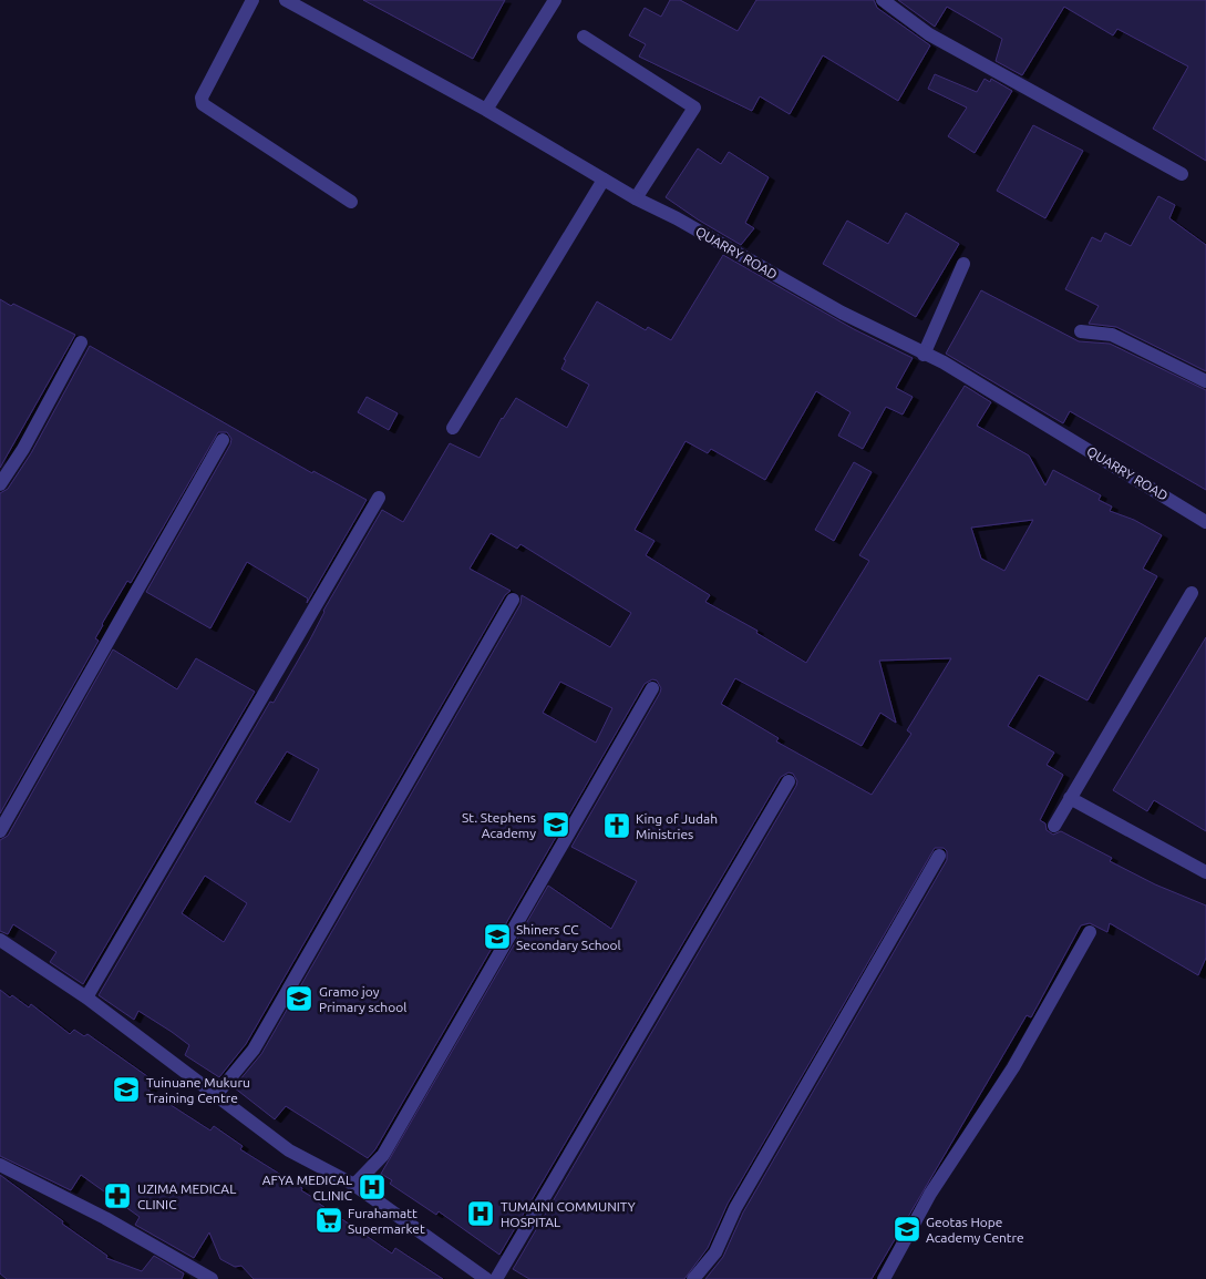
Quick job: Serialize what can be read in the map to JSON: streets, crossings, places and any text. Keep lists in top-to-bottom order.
{
  "streets": {
    "street": ["QUARRY ROAD"]
  },
  "places": {
    "school or university": [
      "St. Stephens Academy",
      "Shiners CC Secondary School",
      "Gramo joy Primary school",
      "Tuinuane Mukuru Training Centre",
      "Geotas Hope Academy Centre"
    ],
    "church": ["King of Judah Ministries"],
    "hospital": ["AFYA MEDICAL CLINIC", "TUMAINI COMMUNITY HOSPITAL"],
    "pharmacy": ["UZIMA MEDICAL CLINIC"],
    "supermarket": ["Furahamatt Supermarket"]
  }
}
